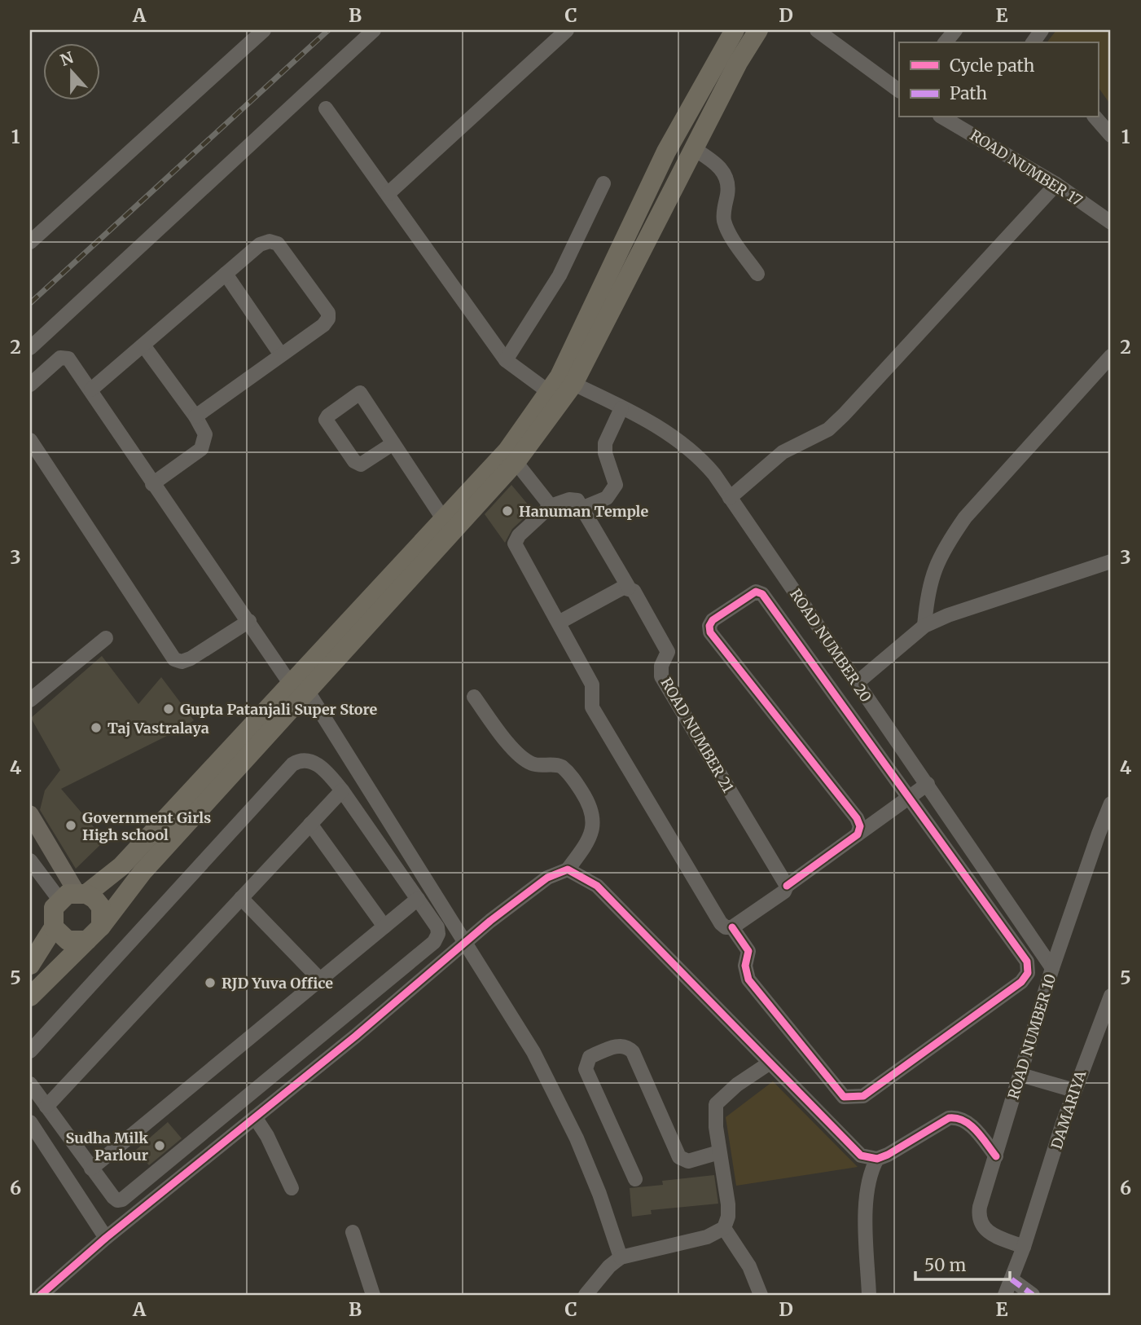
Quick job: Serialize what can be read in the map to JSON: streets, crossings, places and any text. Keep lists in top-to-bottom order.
{
  "streets": {
    "street": [
      "ROAD NUMBER 17",
      "ROAD NUMBER 20",
      "ROAD NUMBER 21",
      "ROAD NUMBER 10",
      "DAMARIYA"
    ]
  },
  "crossings": [
    ["ROAD NUMBER 20", "ROAD NUMBER 10"],
    ["ROAD NUMBER 10", "DAMARIYA"]
  ],
  "places": [
    "Hanuman Temple",
    "Gupta Patanjali Super Store",
    "Taj Vastralaya",
    "Government Girls High school",
    "RJD Yuva Office",
    "Sudha Milk Parlour"
  ],
  "legend": ["Cycle path", "Path"],
  "scale_bar": "50 m",
  "north": "top",
  "grid": {
    "columns": [
      "A",
      "B",
      "C",
      "D",
      "E"
    ],
    "rows": [
      "1",
      "2",
      "3",
      "4",
      "5",
      "6"
    ]
  }
}
